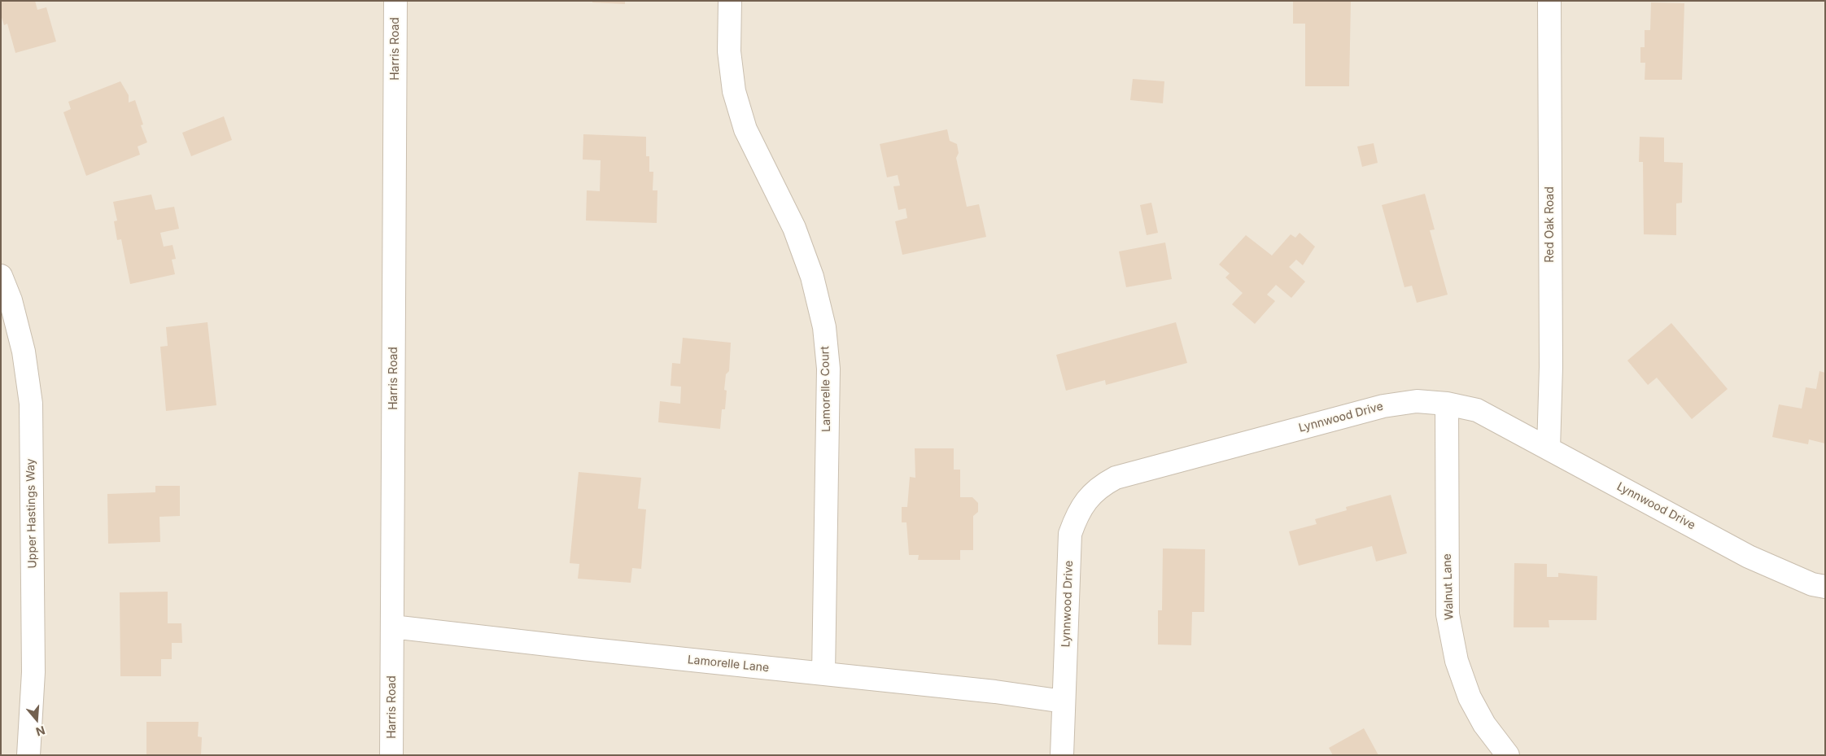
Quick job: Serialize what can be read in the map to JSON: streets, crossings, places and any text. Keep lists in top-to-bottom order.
{
  "streets": {
    "street": [
      "Harris Road",
      "Red Oak Road",
      "Lamorelle Court",
      "Lynnwood Drive",
      "Upper Hastings Way",
      "Walnut Lane",
      "Lamorelle Lane"
    ]
  },
  "crossings": [
    ["Harris Road", "Lamorelle Lane"],
    ["Red Oak Road", "Lynnwood Drive"],
    ["Lamorelle Court", "Lamorelle Lane"],
    ["Lynnwood Drive", "Walnut Lane"],
    ["Lynnwood Drive", "Lamorelle Lane"]
  ],
  "north": "bottom"
}
